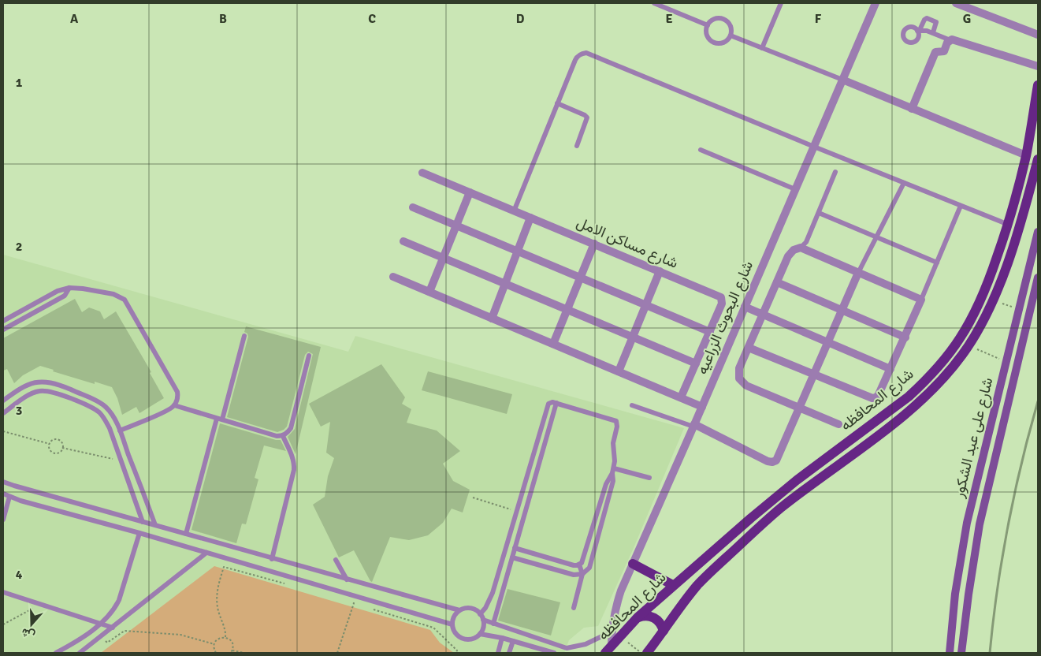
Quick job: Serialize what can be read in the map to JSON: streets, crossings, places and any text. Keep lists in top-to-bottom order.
{
  "streets": {
    "main road": ["شارع المحافظه", "شارع على عبد الشكور"],
    "street": ["شارع مساكن الامل", "شارع البحوث الزراعيه"]
  },
  "crossings": [
    ["شارع البحوث الزراعيه", "شارع المحافظه"]
  ],
  "north": "bottom",
  "grid": {
    "columns": [
      "A",
      "B",
      "C",
      "D",
      "E",
      "F",
      "G"
    ],
    "rows": [
      "1",
      "2",
      "3",
      "4"
    ]
  }
}
